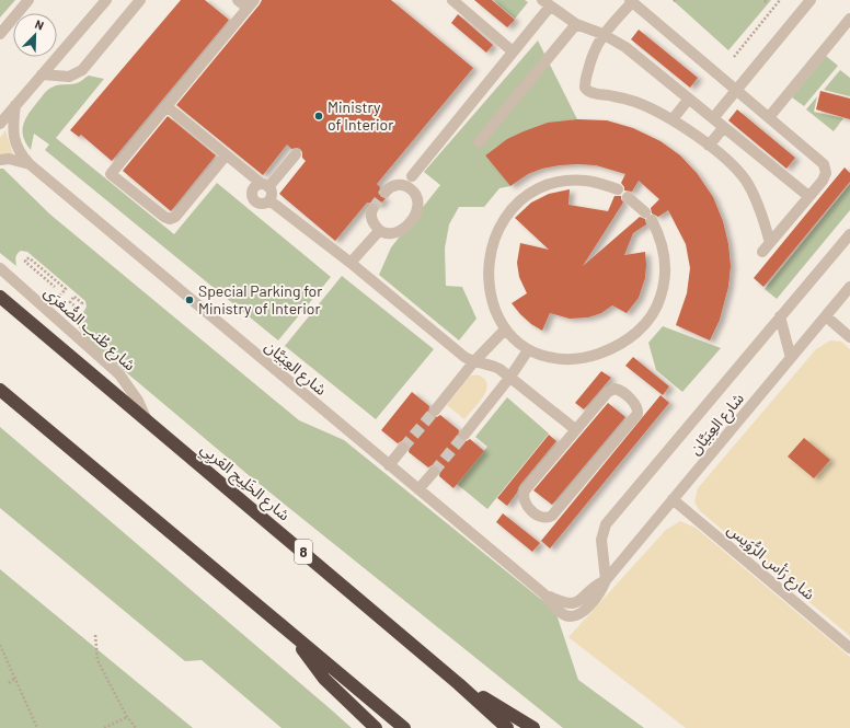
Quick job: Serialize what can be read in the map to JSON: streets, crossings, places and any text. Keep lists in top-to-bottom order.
{
  "streets": {
    "highway": ["شارع الخَلِيج العَربِي", "8"],
    "street": ["شارع طُنب الصُّغرَى", "شارع العِبَيَّان", "شارع رَأس الرُّوَيس"]
  },
  "crossings": [
    ["شارع طُنب الصُّغرَى", "شارع الخَلِيج العَربِي"],
    ["شارع العِبَيَّان", "شارع رَأس الرُّوَيس"]
  ],
  "places": ["Ministry of Interior", "Special Parking for Ministry of Interior"],
  "north": "top right"
}
